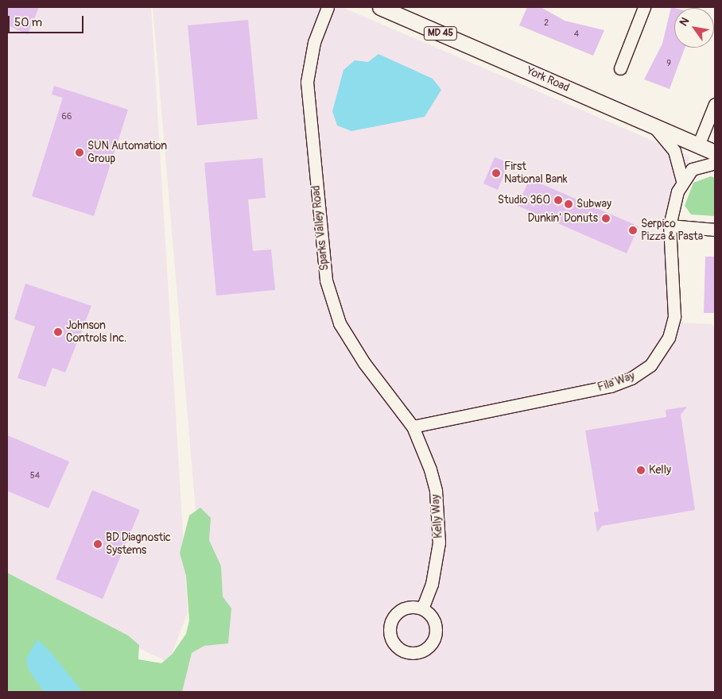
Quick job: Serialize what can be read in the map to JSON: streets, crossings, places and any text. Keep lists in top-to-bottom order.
{
  "streets": {
    "main road": ["MD 45", "York Road"],
    "street": ["Sparks Valley Road", "Fila Way", "Kelly Way"]
  },
  "crossings": [
    ["Sparks Valley Road", "Fila Way"],
    ["Sparks Valley Road", "Kelly Way"],
    ["Fila Way", "Kelly Way"]
  ],
  "places": [
    "SUN Automation Group",
    "First National Bank",
    "Studio 360",
    "Subway",
    "Dunkin' Donuts",
    "Serpico Pizza & Pasta",
    "Johnson Controls Inc.",
    "Kelly",
    "BD Diagnostic Systems"
  ],
  "house_numbers": [
    "2",
    "4",
    "9",
    "66",
    "54"
  ],
  "scale_bar": "50 m",
  "north": "top left"
}
